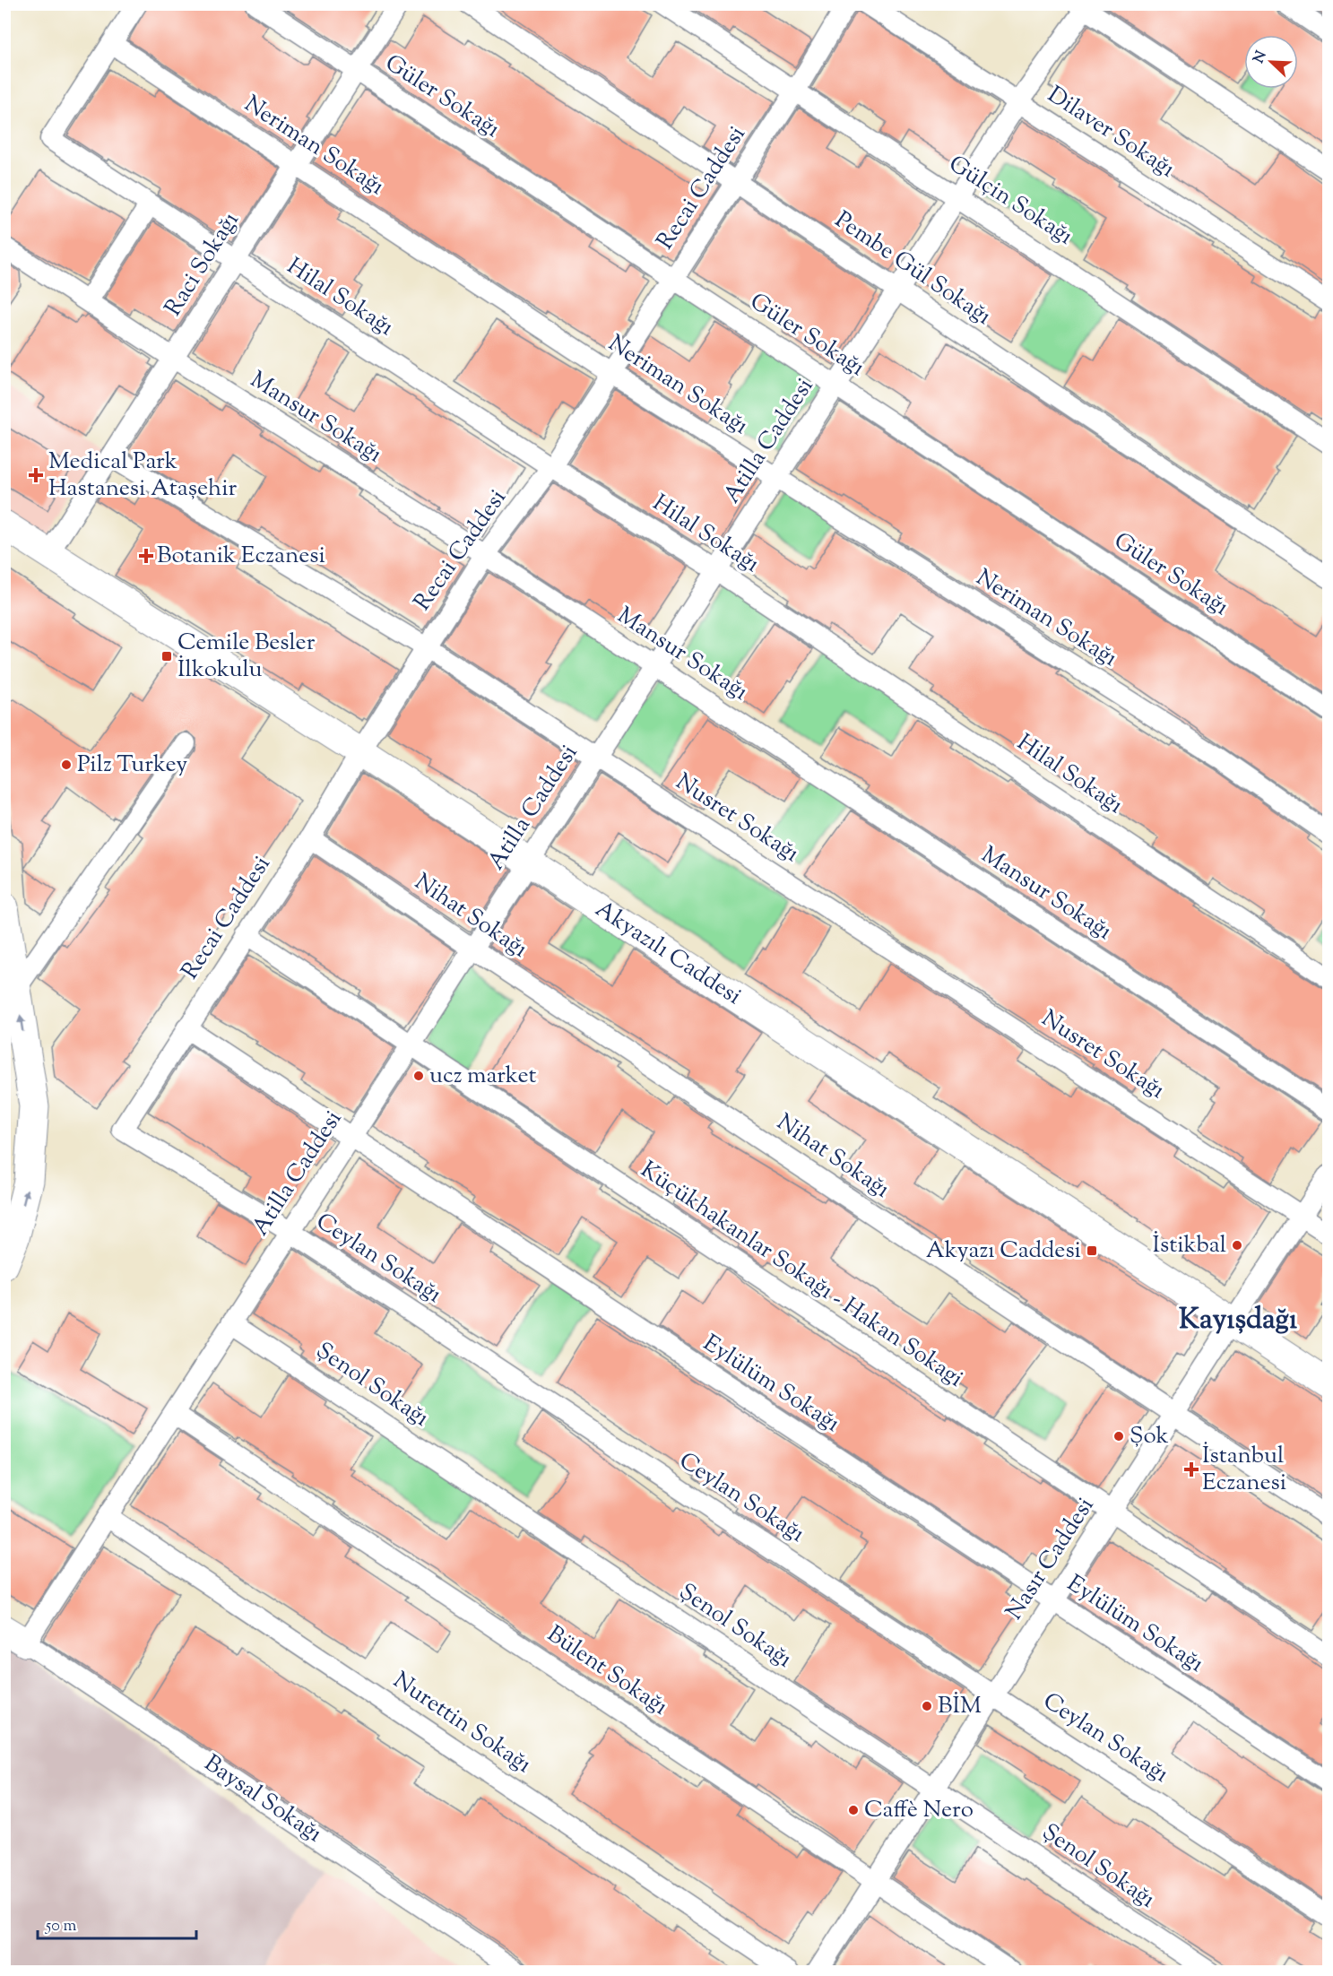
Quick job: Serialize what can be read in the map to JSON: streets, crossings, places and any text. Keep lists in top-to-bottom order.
{
  "streets": {
    "street": [
      "Güler Sokağı",
      "Dilaver Sokağı",
      "Neriman Sokağı",
      "Recai Caddesi",
      "Gülçin Sokağı",
      "Raci Sokağı",
      "Pembe Gül Sokağı",
      "Hilal Sokağı",
      "Mansur Sokağı",
      "Atilla Caddesi",
      "Nusret Sokağı",
      "Nihat Sokağı",
      "Akyazılı Caddesi",
      "Ceylan Sokağı",
      "Küçükhakanlar Sokağı - Hakan Sokagi",
      "Eylülüm Sokağı",
      "Şenol Sokağı",
      "Nasır Caddesi",
      "Bülent Sokağı",
      "Nurettin Sokağı",
      "Baysal Sokağı"
    ]
  },
  "crossings": [
    ["Güler Sokağı", "Recai Caddesi"],
    ["Güler Sokağı", "Raci Sokağı"],
    ["Güler Sokağı", "Atilla Caddesi"],
    ["Dilaver Sokağı", "Atilla Caddesi"],
    ["Neriman Sokağı", "Recai Caddesi"],
    ["Neriman Sokağı", "Raci Sokağı"],
    ["Neriman Sokağı", "Hilal Sokağı"],
    ["Neriman Sokağı", "Atilla Caddesi"],
    ["Recai Caddesi", "Gülçin Sokağı"],
    ["Recai Caddesi", "Pembe Gül Sokağı"],
    ["Recai Caddesi", "Hilal Sokağı"],
    ["Recai Caddesi", "Mansur Sokağı"],
    ["Recai Caddesi", "Nusret Sokağı"],
    ["Recai Caddesi", "Nihat Sokağı"],
    ["Recai Caddesi", "Akyazılı Caddesi"],
    ["Recai Caddesi", "Ceylan Sokağı"],
    ["Recai Caddesi", "Küçükhakanlar Sokağı - Hakan Sokagi"],
    ["Recai Caddesi", "Eylülüm Sokağı"],
    ["Gülçin Sokağı", "Atilla Caddesi"],
    ["Raci Sokağı", "Hilal Sokağı"],
    ["Raci Sokağı", "Mansur Sokağı"],
    ["Raci Sokağı", "Nusret Sokağı"],
    ["Raci Sokağı", "Akyazılı Caddesi"],
    ["Pembe Gül Sokağı", "Atilla Caddesi"],
    ["Hilal Sokağı", "Atilla Caddesi"],
    ["Mansur Sokağı", "Atilla Caddesi"],
    ["Atilla Caddesi", "Nusret Sokağı"],
    ["Atilla Caddesi", "Nihat Sokağı"],
    ["Atilla Caddesi", "Akyazılı Caddesi"],
    ["Atilla Caddesi", "Ceylan Sokağı"],
    ["Atilla Caddesi", "Küçükhakanlar Sokağı - Hakan Sokagi"],
    ["Atilla Caddesi", "Eylülüm Sokağı"],
    ["Atilla Caddesi", "Şenol Sokağı"],
    ["Atilla Caddesi", "Bülent Sokağı"],
    ["Atilla Caddesi", "Nurettin Sokağı"],
    ["Atilla Caddesi", "Baysal Sokağı"],
    ["Nusret Sokağı", "Nasır Caddesi"],
    ["Nihat Sokağı", "Nasır Caddesi"],
    ["Akyazılı Caddesi", "Nasır Caddesi"],
    ["Ceylan Sokağı", "Nasır Caddesi"],
    ["Küçükhakanlar Sokağı - Hakan Sokagi", "Nasır Caddesi"],
    ["Eylülüm Sokağı", "Nasır Caddesi"],
    ["Şenol Sokağı", "Nasır Caddesi"],
    ["Nasır Caddesi", "Bülent Sokağı"]
  ],
  "districts": ["Kayışdağı"],
  "places": {
    "health": ["Medical Park Hastanesi Ataşehir", "Botanik Eczanesi", "İstanbul Eczanesi"],
    "transit": ["Cemile Besler İlkokulu", "Akyazı Caddesi"],
    "other": [
      "Pilz Turkey",
      "ucz market",
      "İstikbal",
      "Şok",
      "BİM",
      "Caffè Nero"
    ]
  },
  "scale_bar": "50 m",
  "north": "top left"
}
